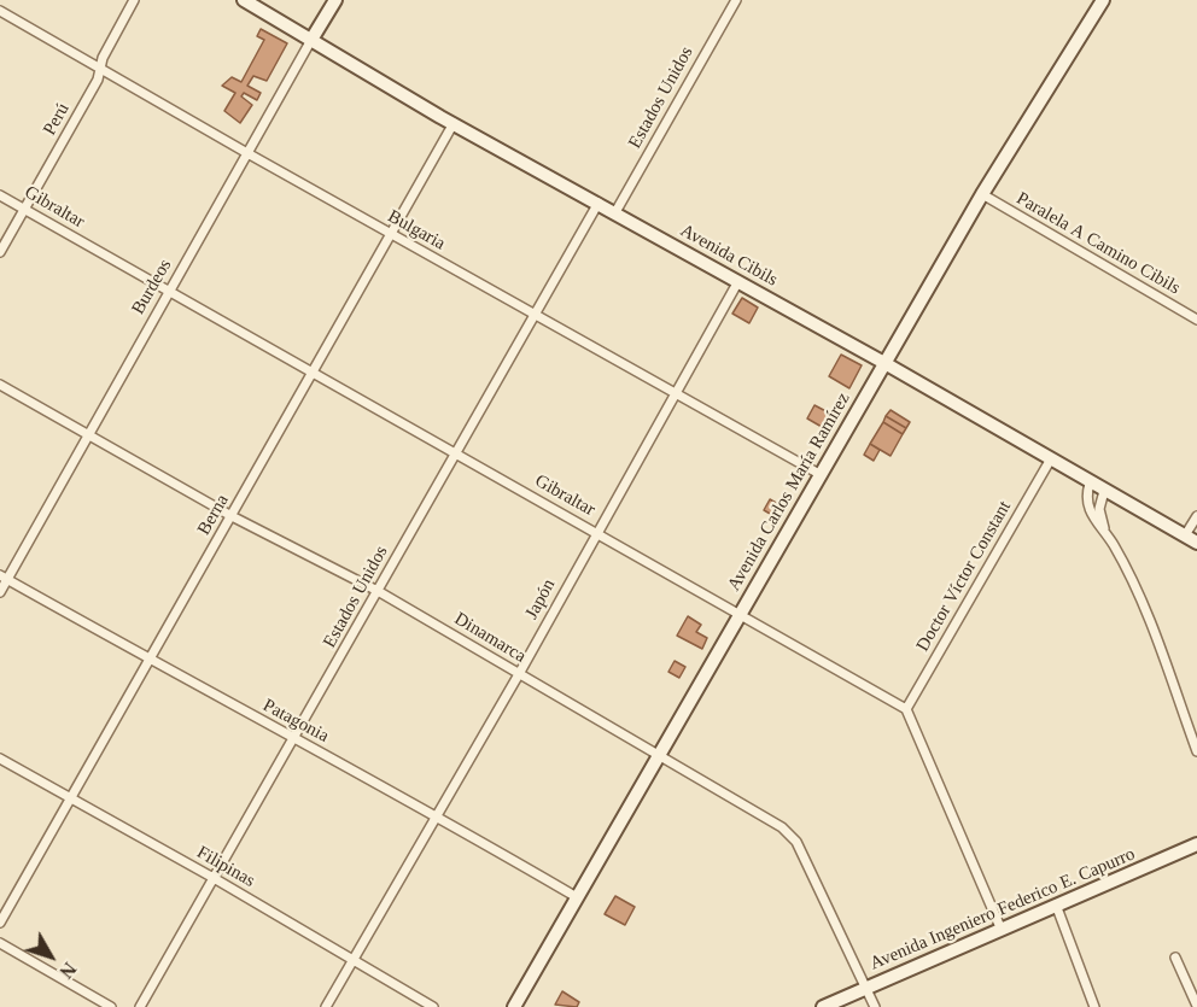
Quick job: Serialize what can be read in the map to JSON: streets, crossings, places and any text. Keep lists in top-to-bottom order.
{
  "streets": {
    "street": [
      "Estados Unidos",
      "Perú",
      "Gibraltar",
      "Bulgaria",
      "Paralela A Camino Cibils",
      "Avenida Cibils",
      "Burdeos",
      "Avenida Carlos María Ramírez",
      "Berna",
      "Doctor Víctor Constant",
      "Japón",
      "Dinamarca",
      "Patagonia",
      "Filipinas",
      "Avenida Ingeniero Federico E. Capurro"
    ]
  },
  "crossings": [
    ["Estados Unidos", "Gibraltar"],
    ["Estados Unidos", "Bulgaria"],
    ["Estados Unidos", "Avenida Cibils"],
    ["Estados Unidos", "Dinamarca"],
    ["Estados Unidos", "Patagonia"],
    ["Estados Unidos", "Filipinas"],
    ["Perú", "Gibraltar"],
    ["Perú", "Bulgaria"],
    ["Gibraltar", "Burdeos"],
    ["Gibraltar", "Avenida Carlos María Ramírez"],
    ["Gibraltar", "Berna"],
    ["Gibraltar", "Doctor Víctor Constant"],
    ["Gibraltar", "Japón"],
    ["Bulgaria", "Burdeos"],
    ["Bulgaria", "Avenida Carlos María Ramírez"],
    ["Bulgaria", "Berna"],
    ["Bulgaria", "Japón"],
    ["Paralela A Camino Cibils", "Avenida Carlos María Ramírez"],
    ["Avenida Cibils", "Burdeos"],
    ["Avenida Cibils", "Avenida Carlos María Ramírez"],
    ["Avenida Cibils", "Berna"],
    ["Avenida Cibils", "Doctor Víctor Constant"],
    ["Avenida Cibils", "Japón"],
    ["Burdeos", "Dinamarca"],
    ["Burdeos", "Patagonia"],
    ["Avenida Carlos María Ramírez", "Dinamarca"],
    ["Avenida Carlos María Ramírez", "Patagonia"],
    ["Berna", "Dinamarca"],
    ["Berna", "Patagonia"],
    ["Berna", "Filipinas"],
    ["Japón", "Dinamarca"],
    ["Japón", "Patagonia"],
    ["Japón", "Filipinas"],
    ["Dinamarca", "Avenida Ingeniero Federico E. Capurro"]
  ],
  "north": "bottom right"
}
